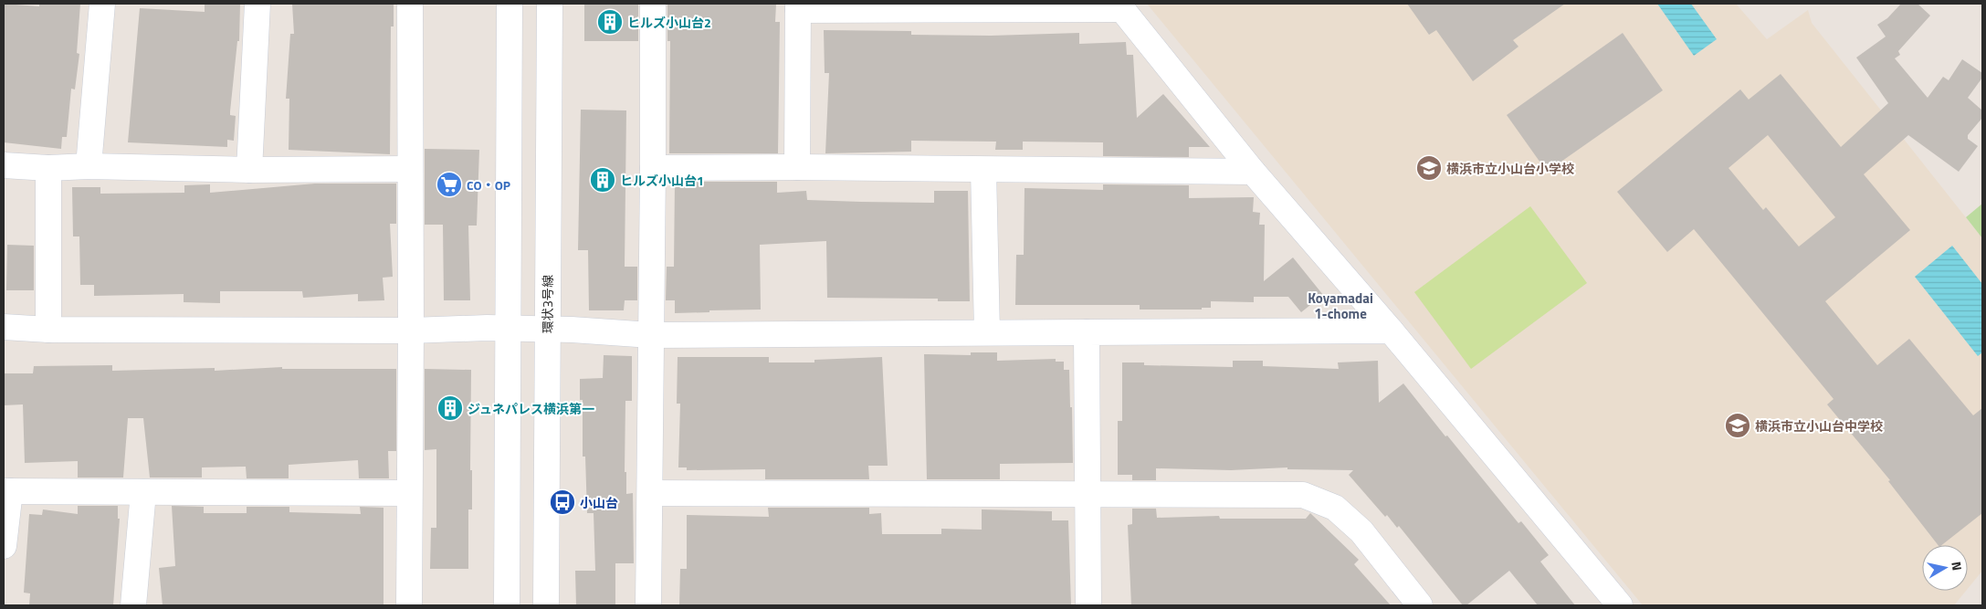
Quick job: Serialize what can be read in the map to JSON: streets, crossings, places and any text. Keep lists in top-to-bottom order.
{
  "streets": {
    "street": ["環状3号線"]
  },
  "districts": ["Koyamadai 1-chome"],
  "places": {
    "building": ["ヒルズ小山台2", "ヒルズ小山台1", "ジュネパレス横浜第一"],
    "school or university": ["横浜市立小山台小学校", "横浜市立小山台中学校"],
    "supermarket": ["CO・OP"],
    "bus stop": ["小山台"]
  },
  "north": "right"
}
